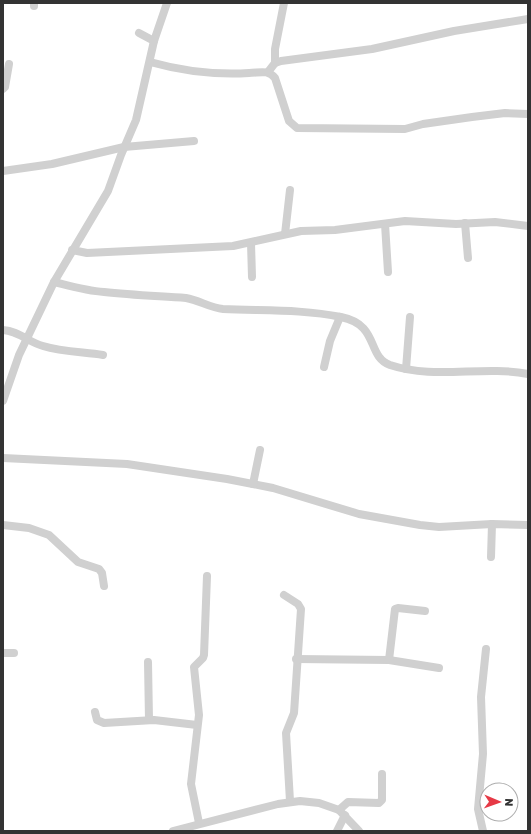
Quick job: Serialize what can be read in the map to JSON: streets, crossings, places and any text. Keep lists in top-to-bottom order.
{
  "north": "right"
}
